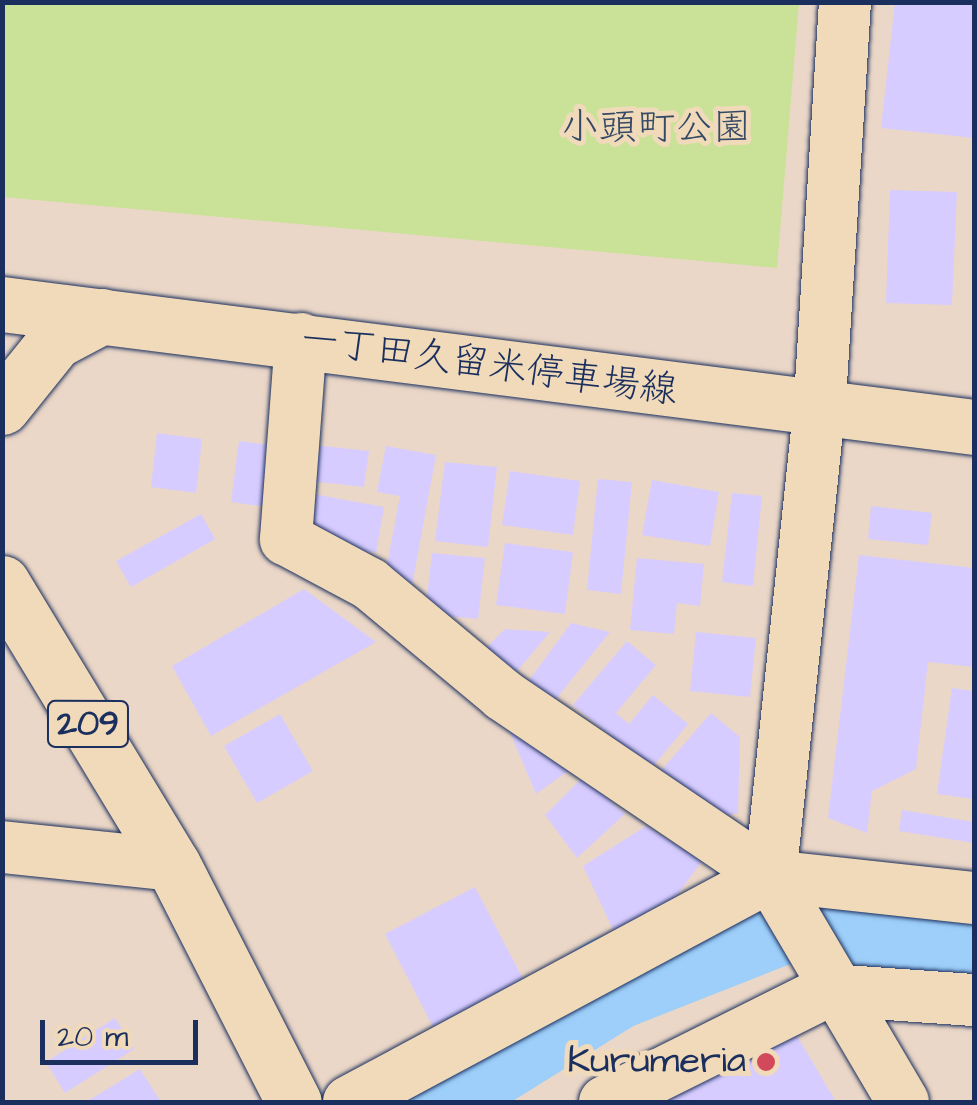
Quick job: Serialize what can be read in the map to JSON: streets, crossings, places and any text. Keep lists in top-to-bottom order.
{
  "streets": {
    "main road": ["一丁田久留米停車場線", "209"]
  },
  "parks": ["小頭町公園"],
  "places": ["Kurumeria"],
  "scale_bar": "20 m"
}
